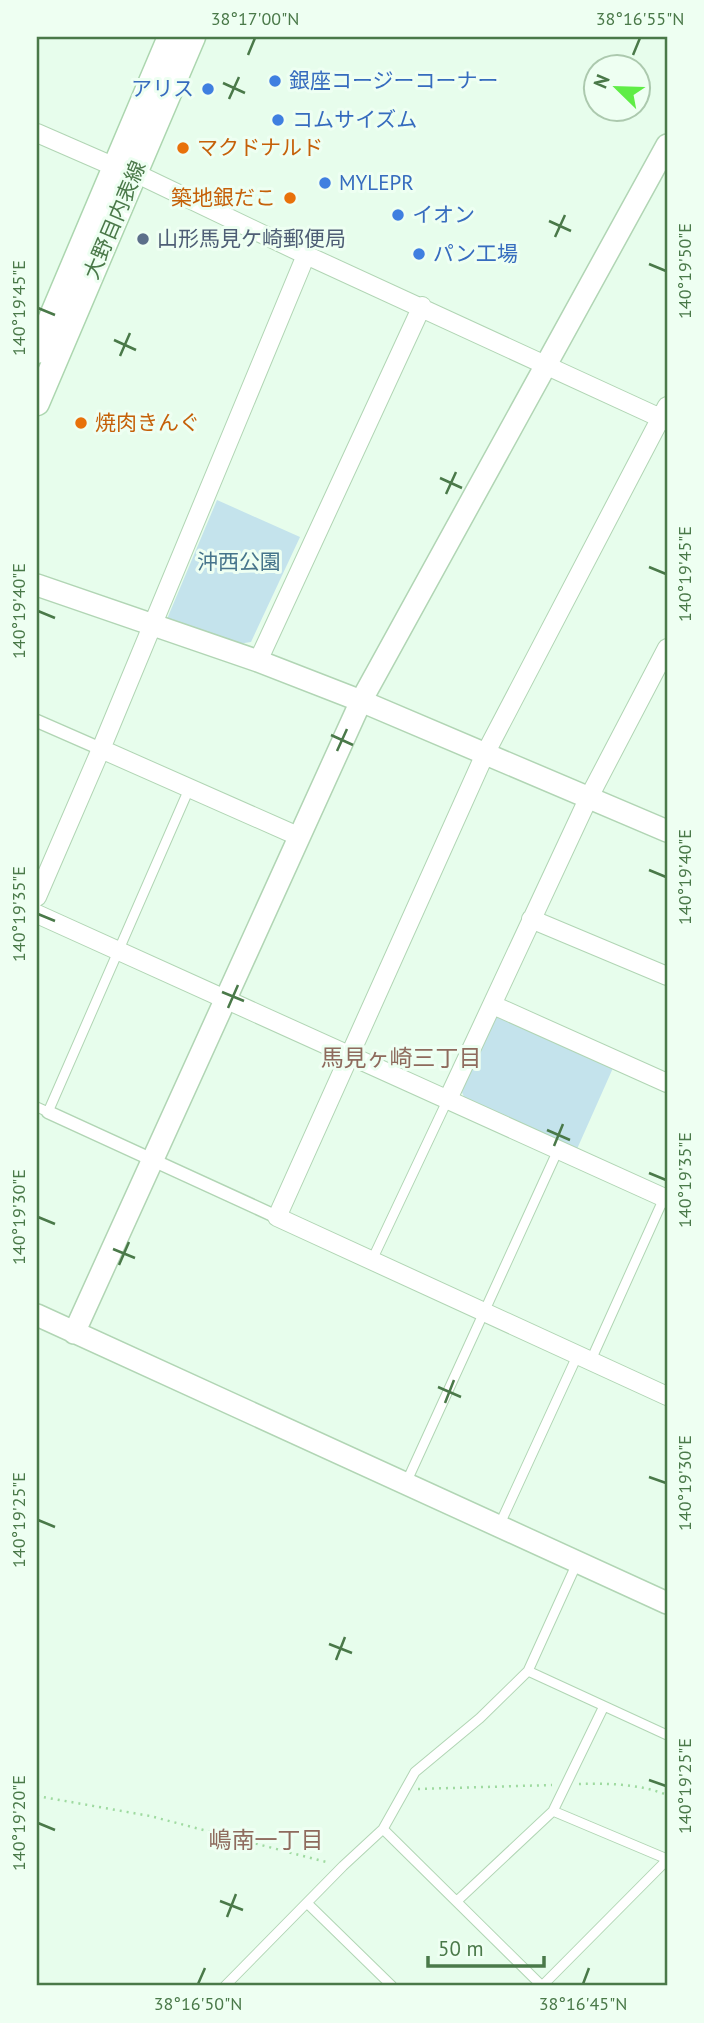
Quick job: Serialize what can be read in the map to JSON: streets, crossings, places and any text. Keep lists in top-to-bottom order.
{
  "streets": {
    "main road": ["大野目内表線"]
  },
  "districts": ["馬見ヶ崎三丁目", "嶋南一丁目"],
  "parks": ["沖西公園"],
  "places": [
    "銀座コージーコーナー",
    "アリス",
    "コムサイズム",
    "マクドナルド",
    "MYLEPR",
    "築地銀だこ",
    "イオン",
    "山形馬見ケ崎郵便局",
    "パン工場",
    "焼肉きんぐ"
  ],
  "scale_bar": "50 m",
  "north": "top left",
  "coordinates": [
    "38°17'00\"N",
    "38°16'55\"N",
    "140°19'50\"E",
    "140°19'45\"E",
    "140°19'40\"E",
    "140°19'35\"E",
    "140°19'30\"E",
    "140°19'25\"E",
    "140°19'20\"E",
    "38°16'50\"N",
    "38°16'45\"N"
  ]
}
